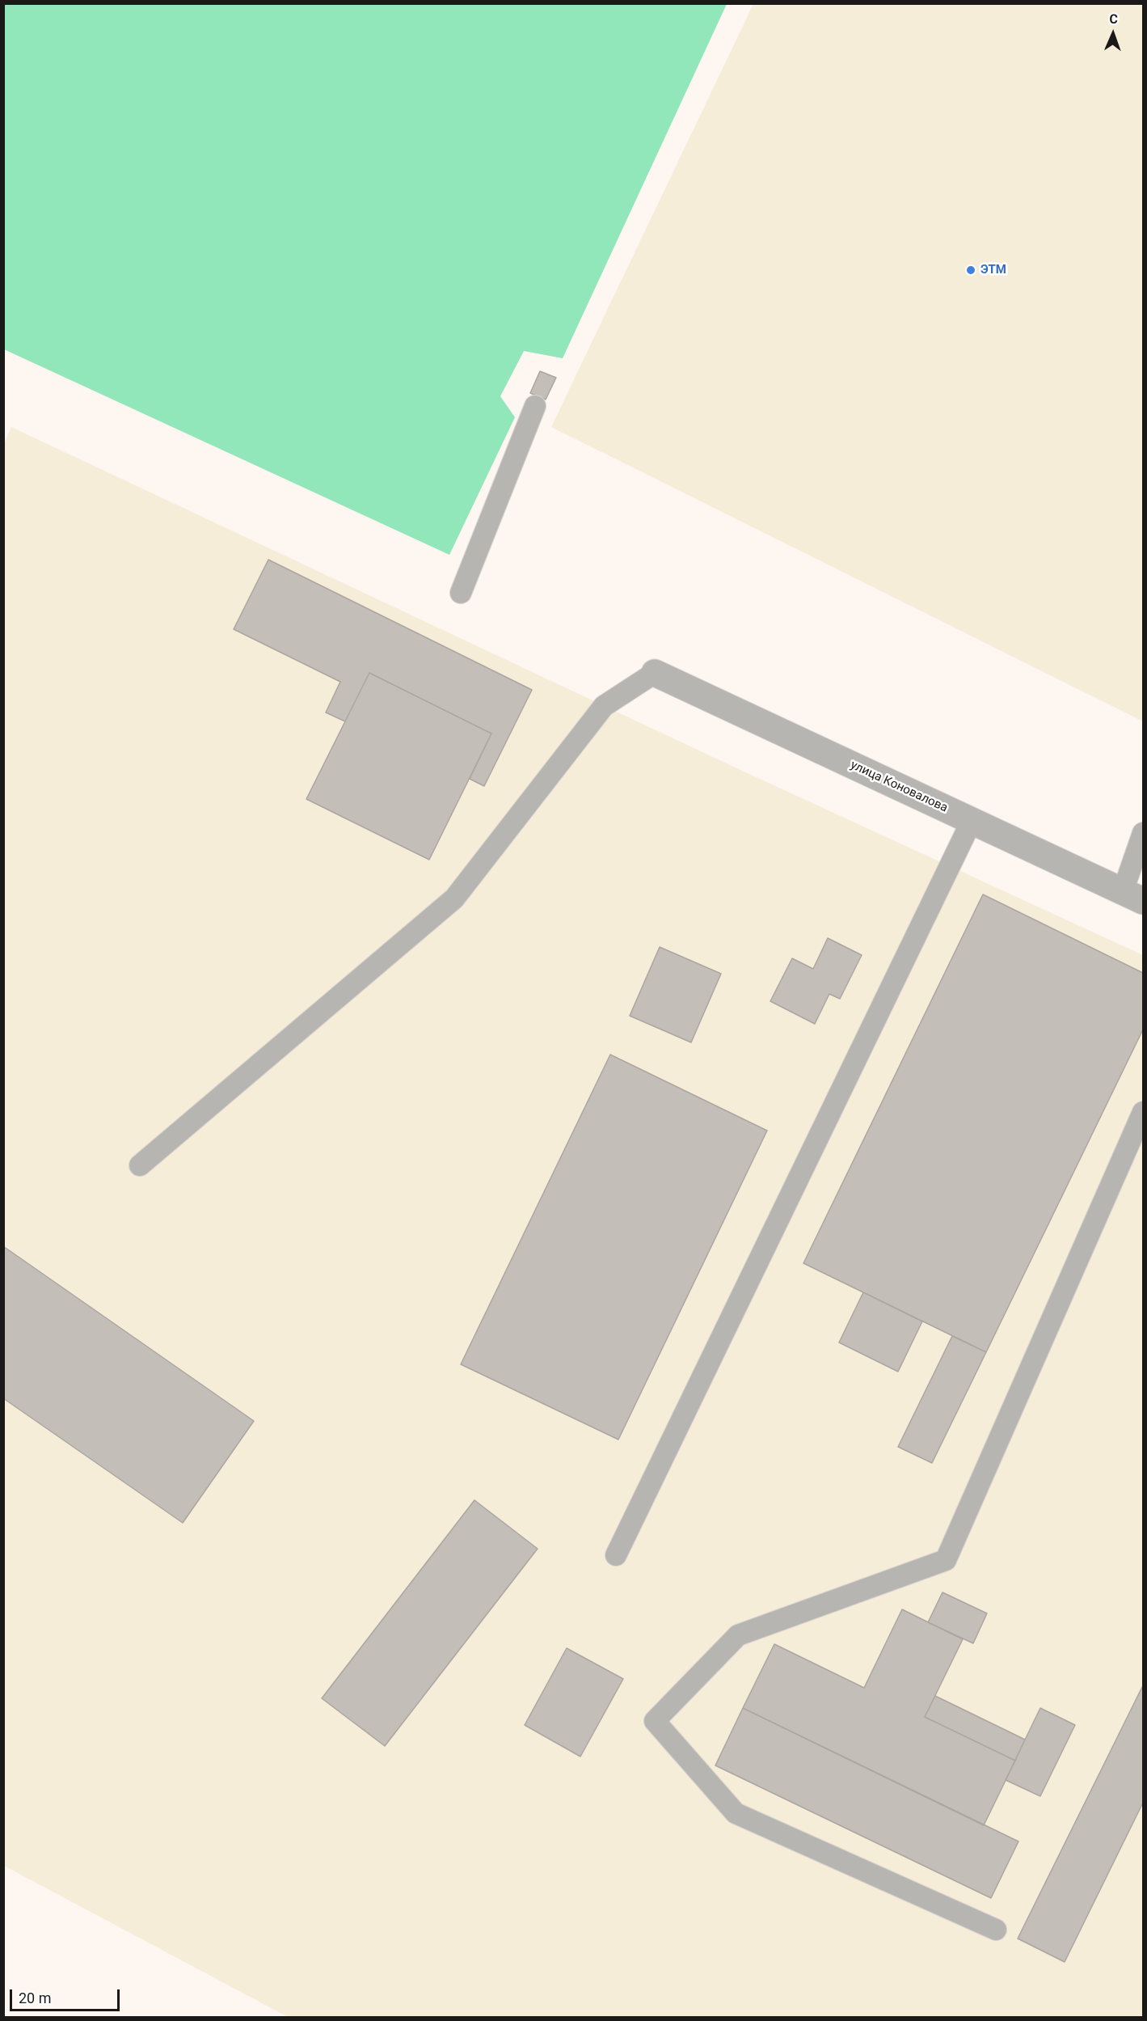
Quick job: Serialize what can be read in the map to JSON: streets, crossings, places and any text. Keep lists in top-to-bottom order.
{
  "streets": {
    "street": ["улица Коновалова"]
  },
  "places": ["ЭТМ"],
  "scale_bar": "20 m",
  "north": "top"
}
